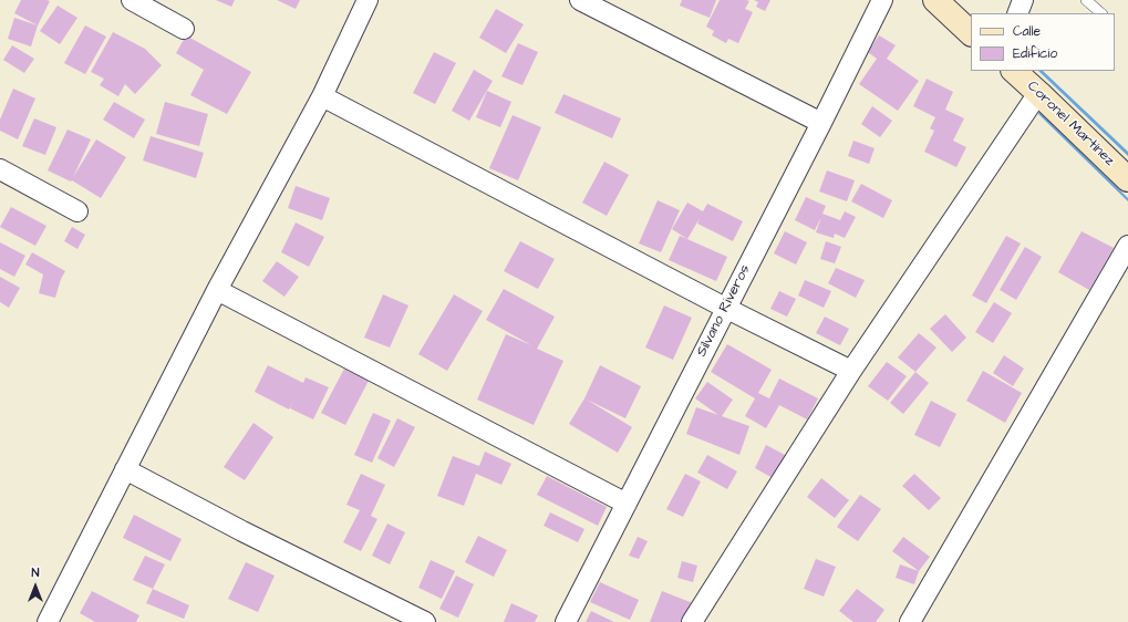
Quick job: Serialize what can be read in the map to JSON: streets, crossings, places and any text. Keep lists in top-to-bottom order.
{
  "streets": {
    "main road": ["Coronel Martínez"],
    "street": ["Silvano Riveros"]
  },
  "legend": ["Calle", "Edificio"],
  "north": "top"
}
